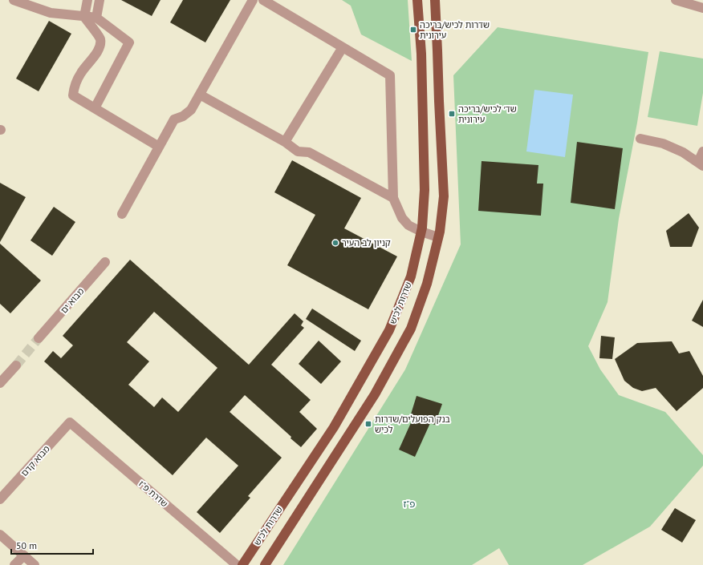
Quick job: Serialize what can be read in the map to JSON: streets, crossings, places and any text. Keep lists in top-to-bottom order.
{
  "streets": {
    "main road": ["שדרות לכיש"],
    "street": ["מבוא ים", "מבוא קדם", "שדרת פ\"ז"]
  },
  "crossings": [
    ["מבוא קדם", "שדרת פ\"ז"]
  ],
  "districts": ["פ\"ז"],
  "places": {
    "transit": ["שדרות לכיש/בריכה עירונית", "שד׳ לכיש/בריכה עירונית", "בנק הפועלים/שדרות לכיש"],
    "other": ["קניון לב העיר"]
  },
  "scale_bar": "50 m"
}
